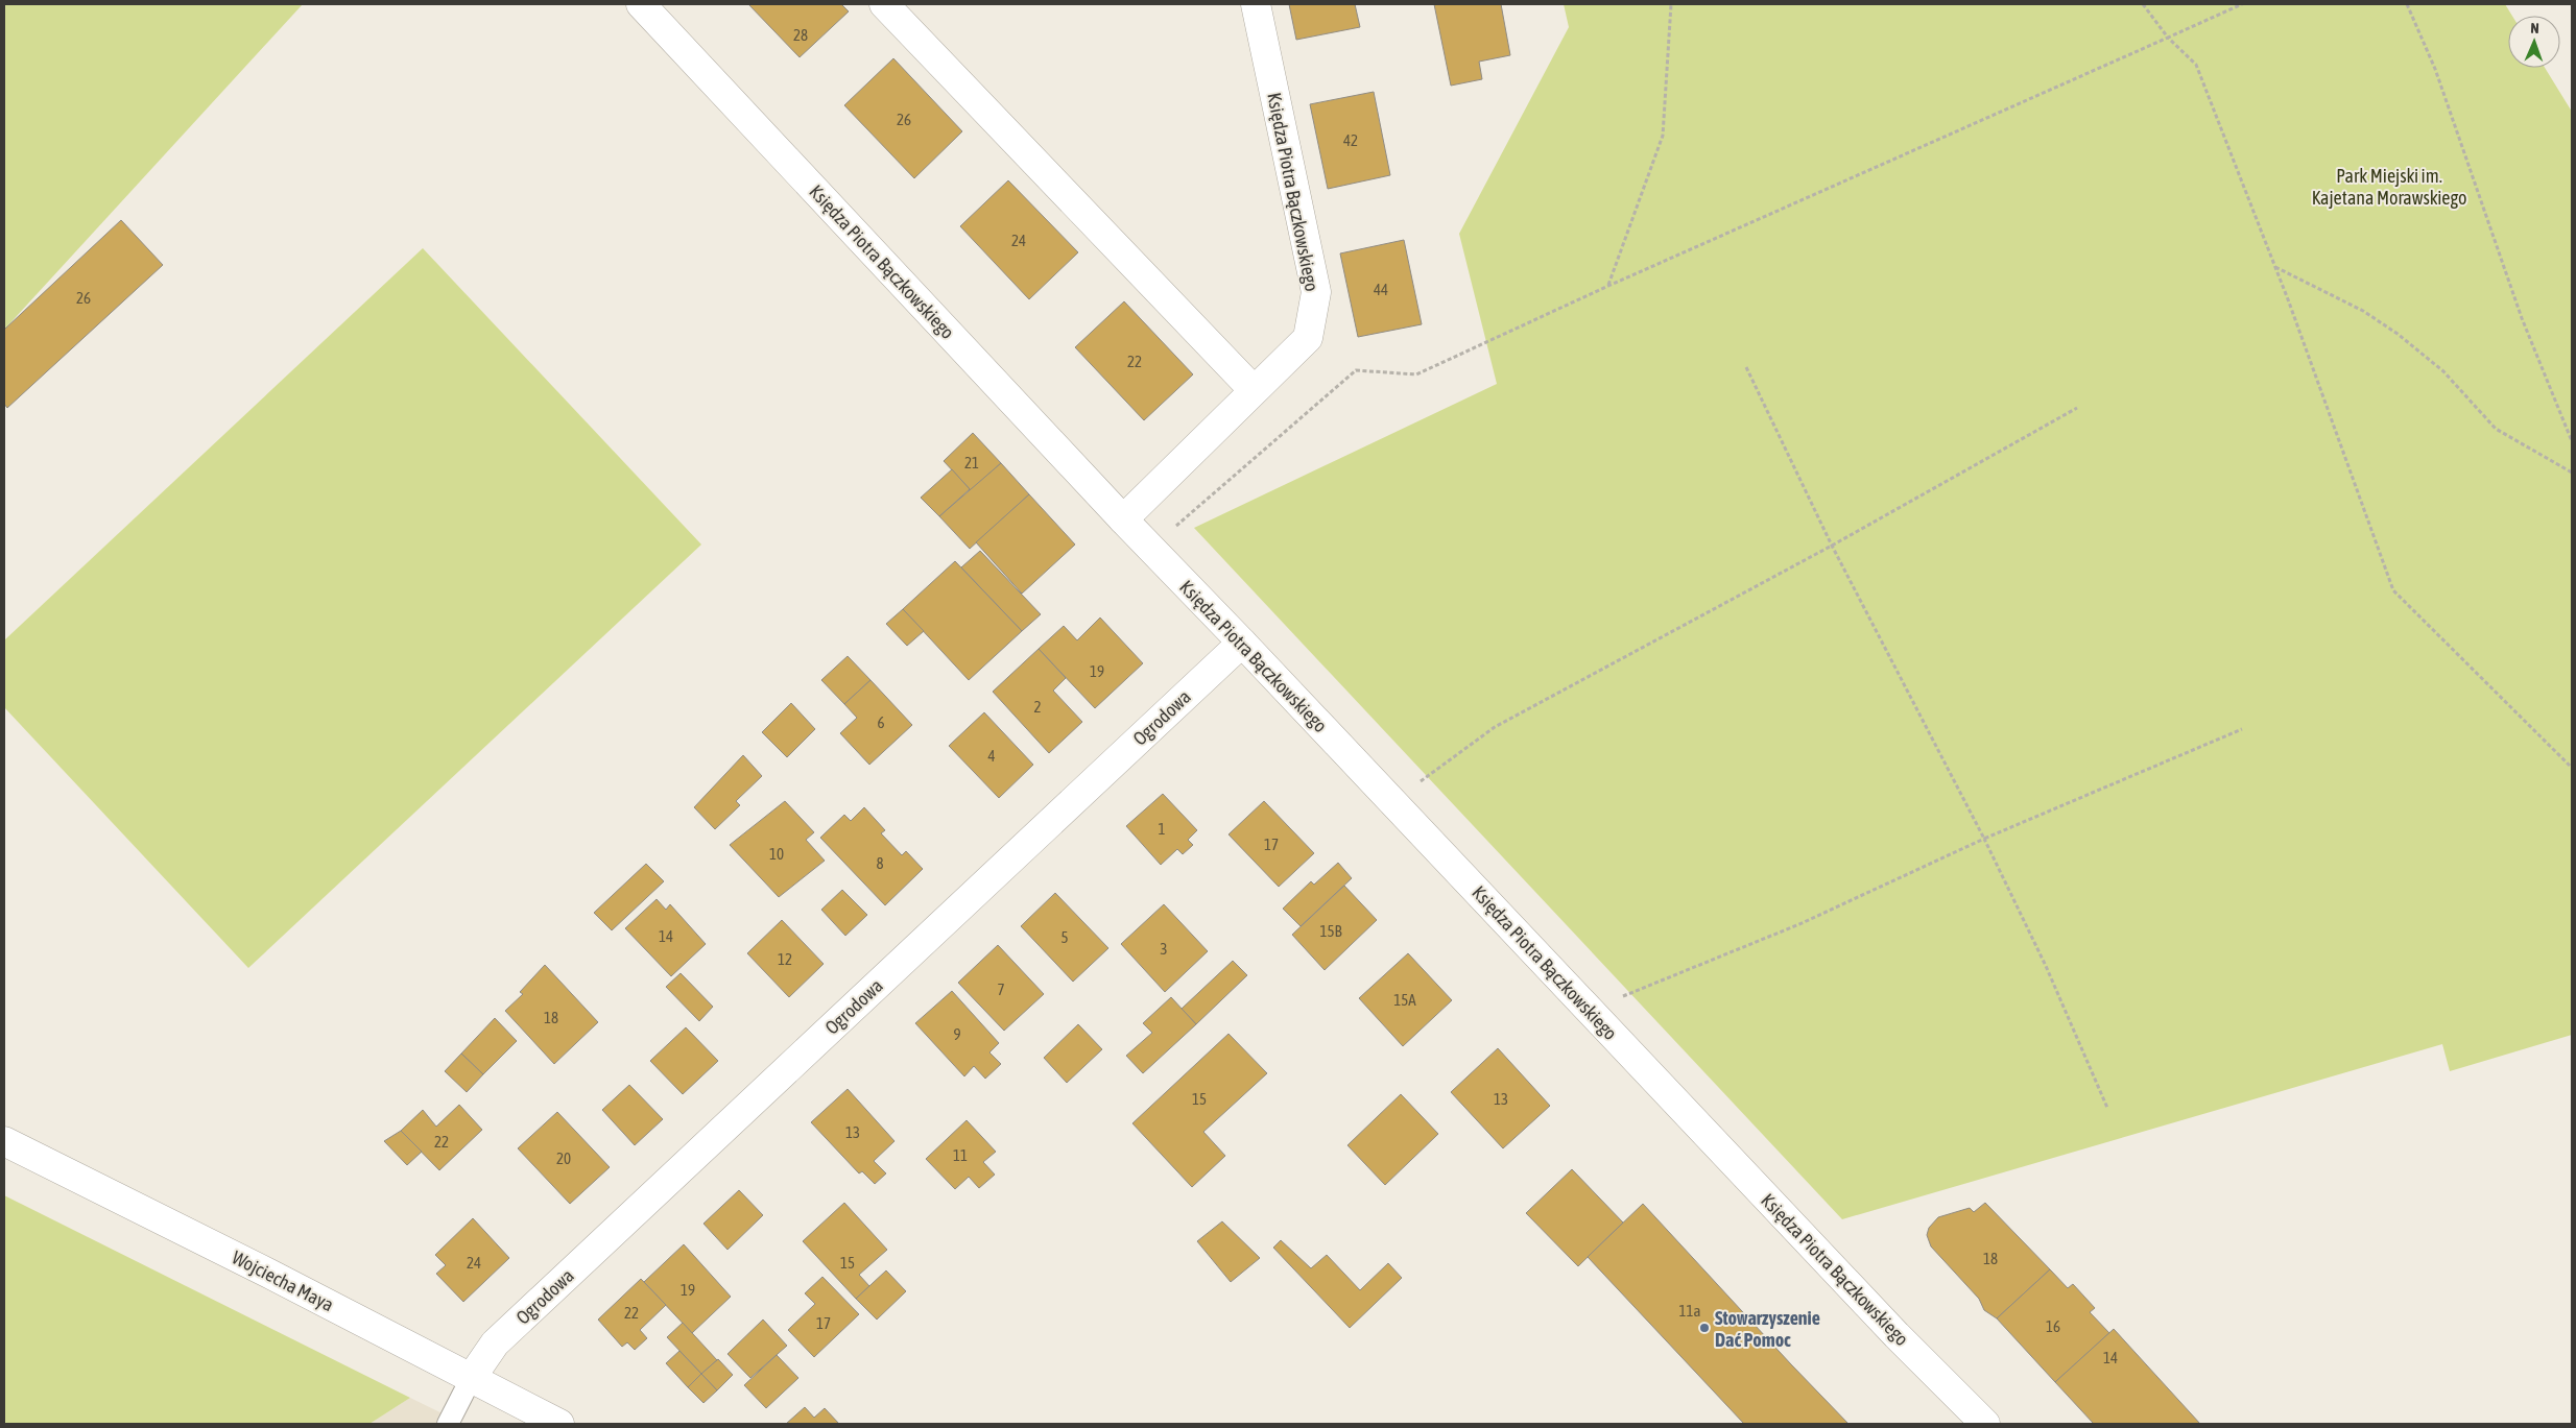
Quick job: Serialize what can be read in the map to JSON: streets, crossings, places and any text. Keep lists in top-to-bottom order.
{
  "streets": {
    "street": ["Księdza Piotra Bączkowskiego", "Ogrodowa", "Wojciecha Maya"]
  },
  "crossings": [
    ["Księdza Piotra Bączkowskiego", "Ogrodowa"],
    ["Ogrodowa", "Wojciecha Maya"]
  ],
  "parks": ["Park Miejski im. Kajetana Morawskiego"],
  "places": ["Stowarzyszenie Dać Pomoc"],
  "house_numbers": [
    "28",
    "26",
    "42",
    "24",
    "44",
    "26",
    "22",
    "21",
    "19",
    "2",
    "6",
    "4",
    "1",
    "17",
    "10",
    "8",
    "15B",
    "14",
    "5",
    "3",
    "12",
    "7",
    "15A",
    "18",
    "9",
    "15",
    "13",
    "13",
    "22",
    "11",
    "20",
    "18",
    "24",
    "15",
    "19",
    "11a",
    "22",
    "17",
    "16",
    "14"
  ],
  "north": "top"
}
